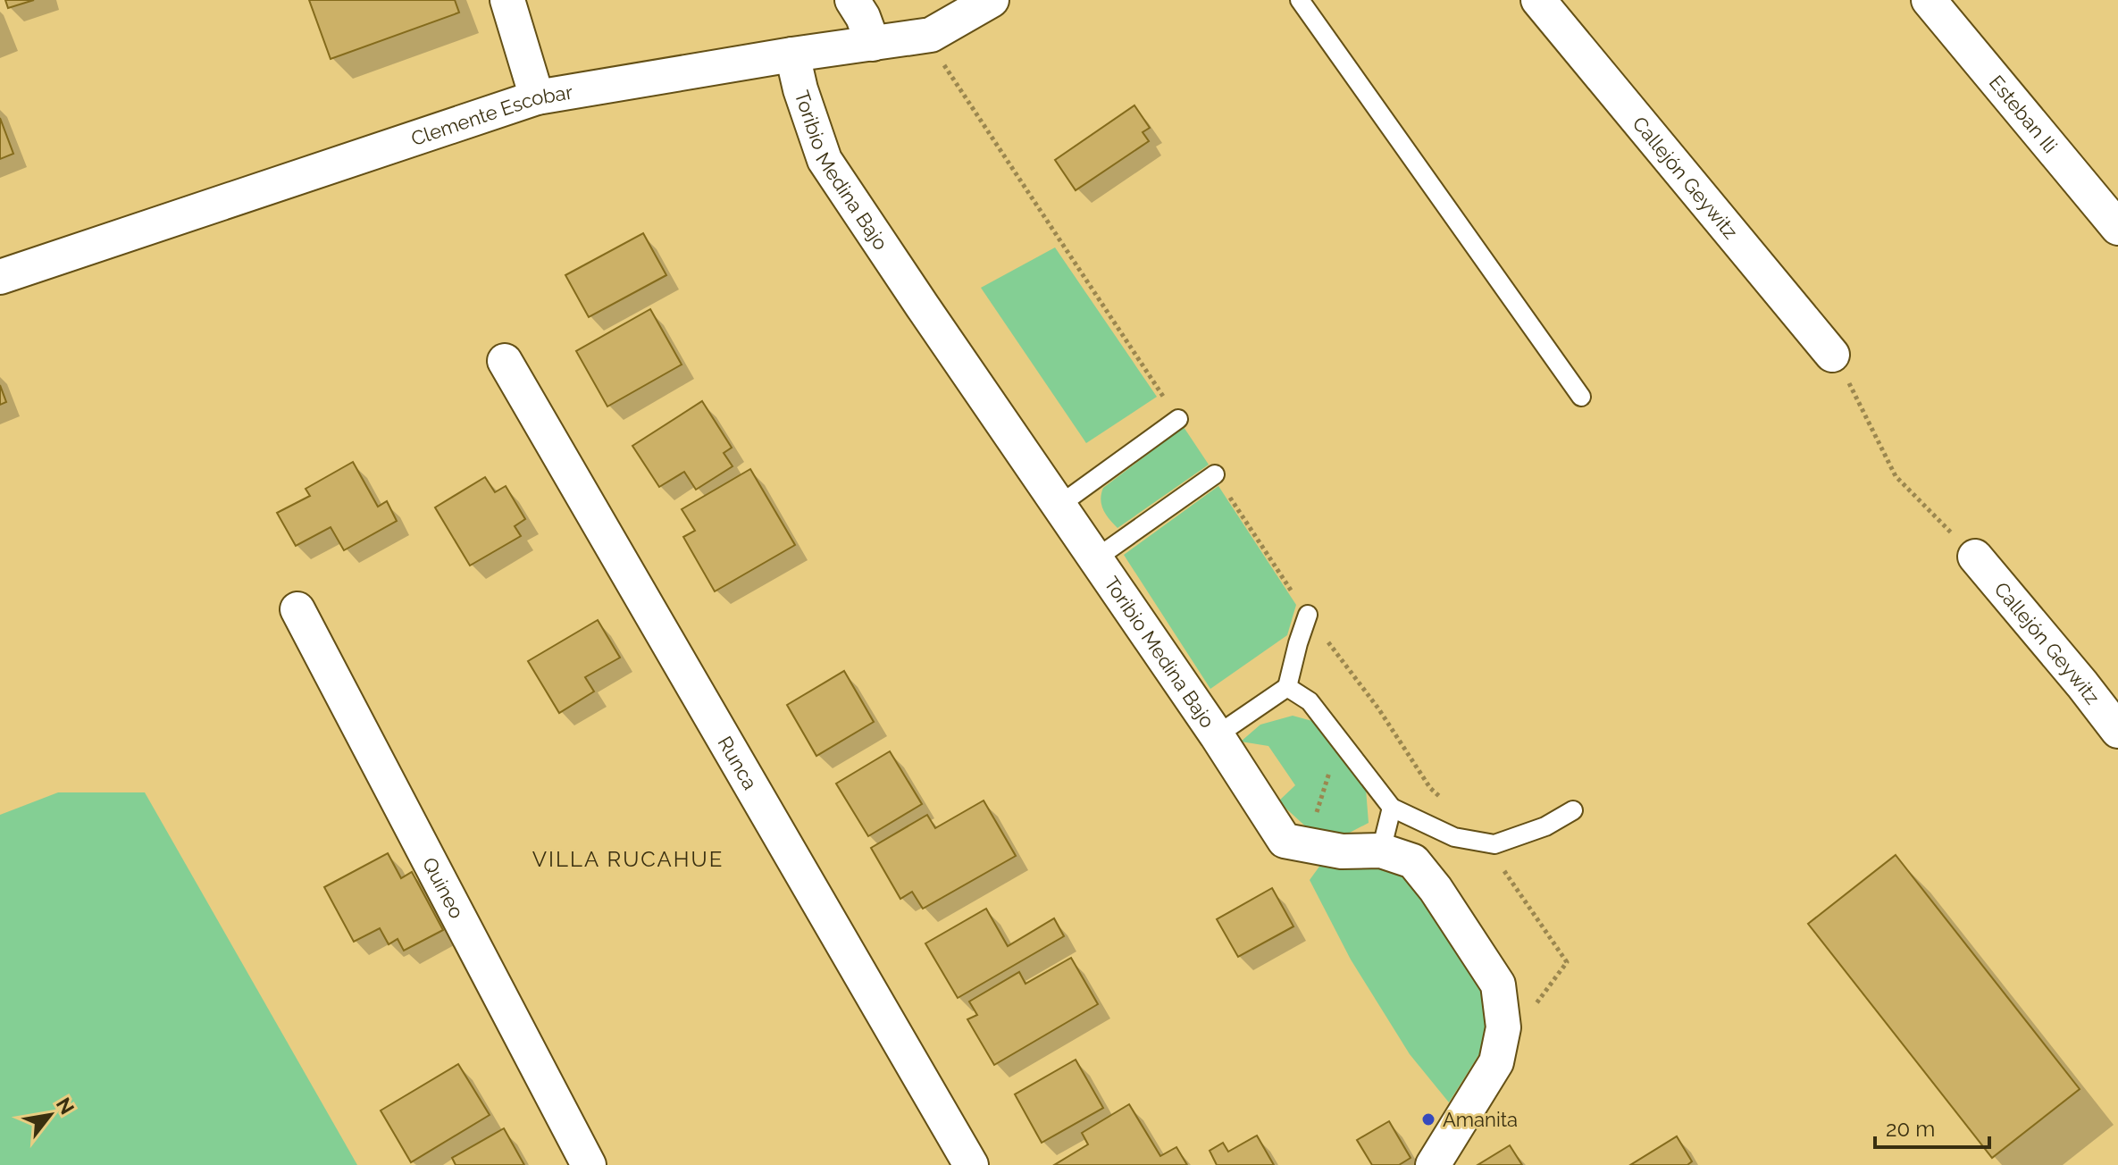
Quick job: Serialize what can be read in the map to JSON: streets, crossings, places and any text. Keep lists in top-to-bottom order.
{
  "streets": {
    "street": [
      "Esteban Ili",
      "Clemente Escobar",
      "Toribio Medina Bajo",
      "Callejón Geywitz",
      "Runca",
      "Quineo"
    ]
  },
  "crossings": [
    ["Clemente Escobar", "Toribio Medina Bajo"]
  ],
  "districts": ["VILLA RUCAHUE"],
  "places": ["Amanita"],
  "scale_bar": "20 m",
  "north": "top right"
}
